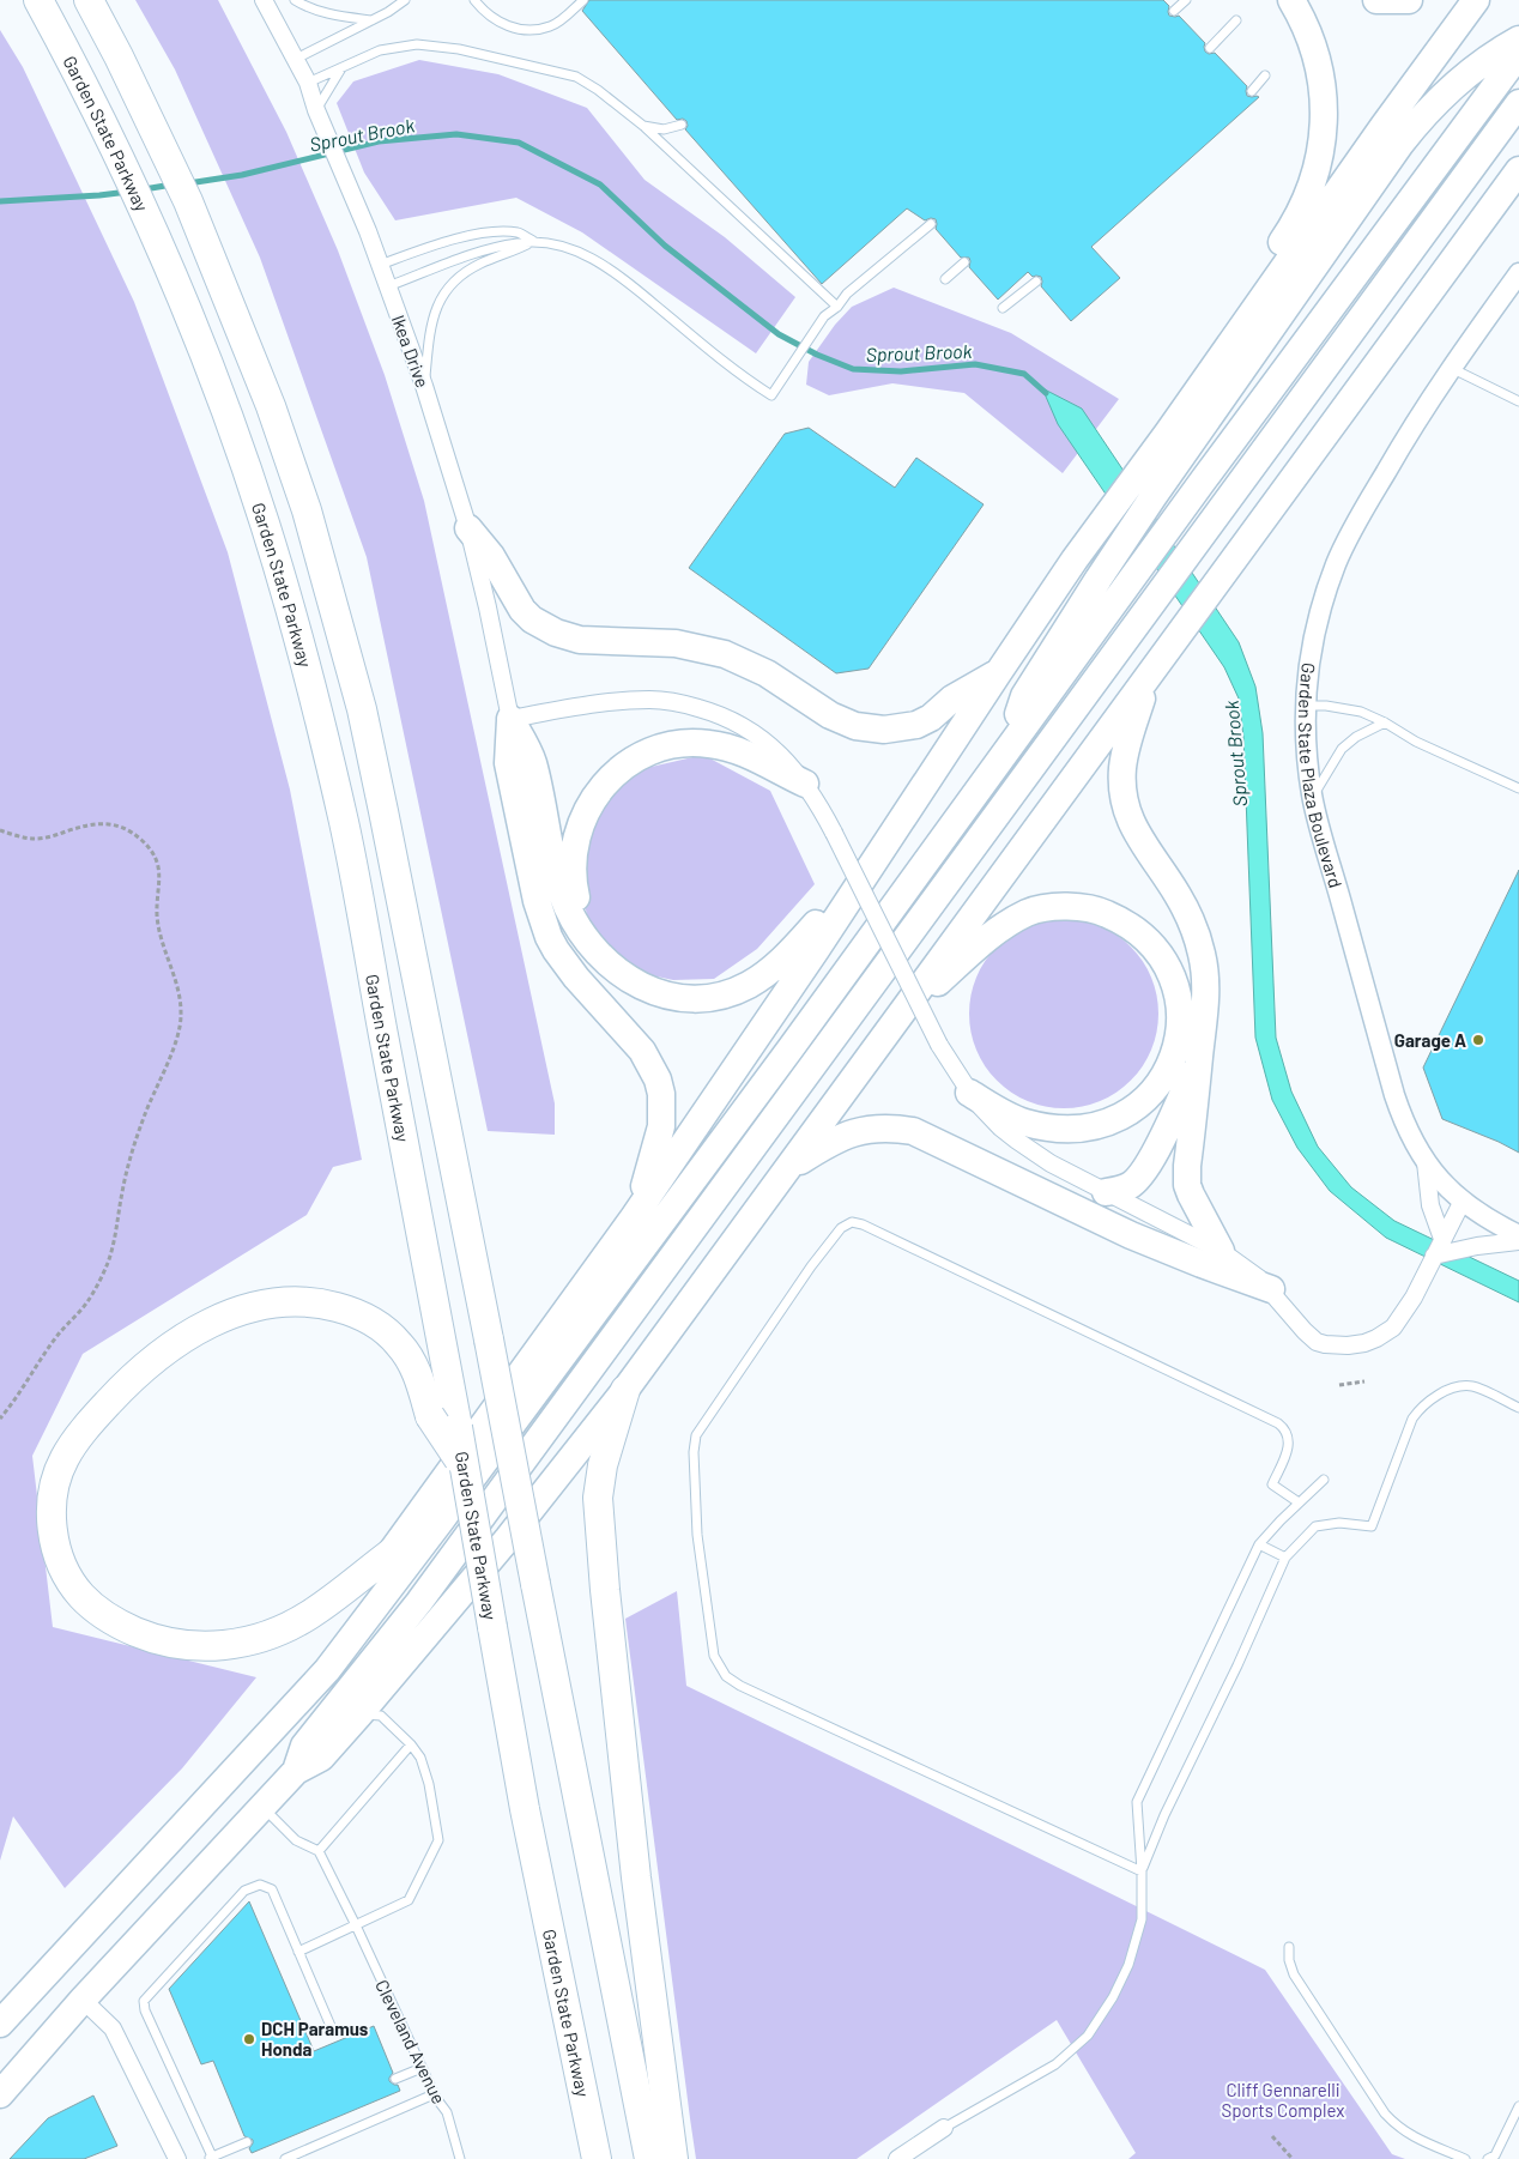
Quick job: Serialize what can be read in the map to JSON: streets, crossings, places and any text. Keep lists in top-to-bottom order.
{
  "streets": {
    "highway": ["Garden State Parkway"],
    "street": ["Ikea Drive", "Garden State Plaza Boulevard"],
    "lane": ["Cleveland Avenue"]
  },
  "water": ["Sprout Brook"],
  "parks": ["Cliff Gennarelli Sports Complex"],
  "places": ["Garage A", "DCH Paramus Honda"]
}
